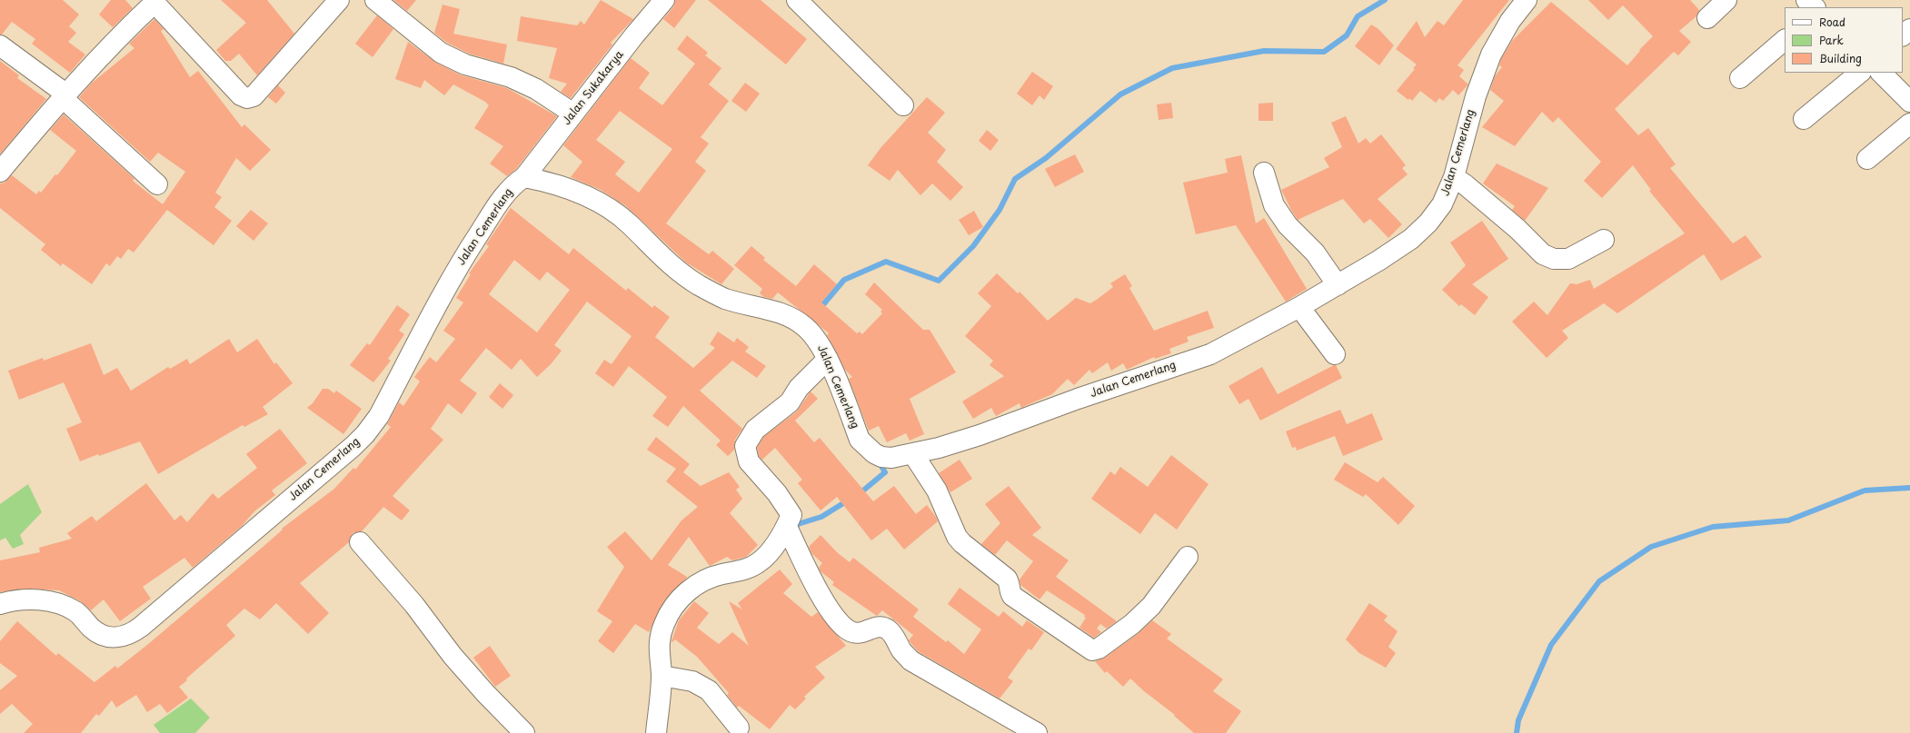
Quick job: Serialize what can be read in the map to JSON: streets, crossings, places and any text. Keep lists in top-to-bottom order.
{
  "streets": {
    "street": ["Jalan Sukakarya", "Jalan Cemerlang"]
  },
  "crossings": [
    ["Jalan Sukakarya", "Jalan Cemerlang"]
  ],
  "legend": ["Road", "Park", "Building"]
}
